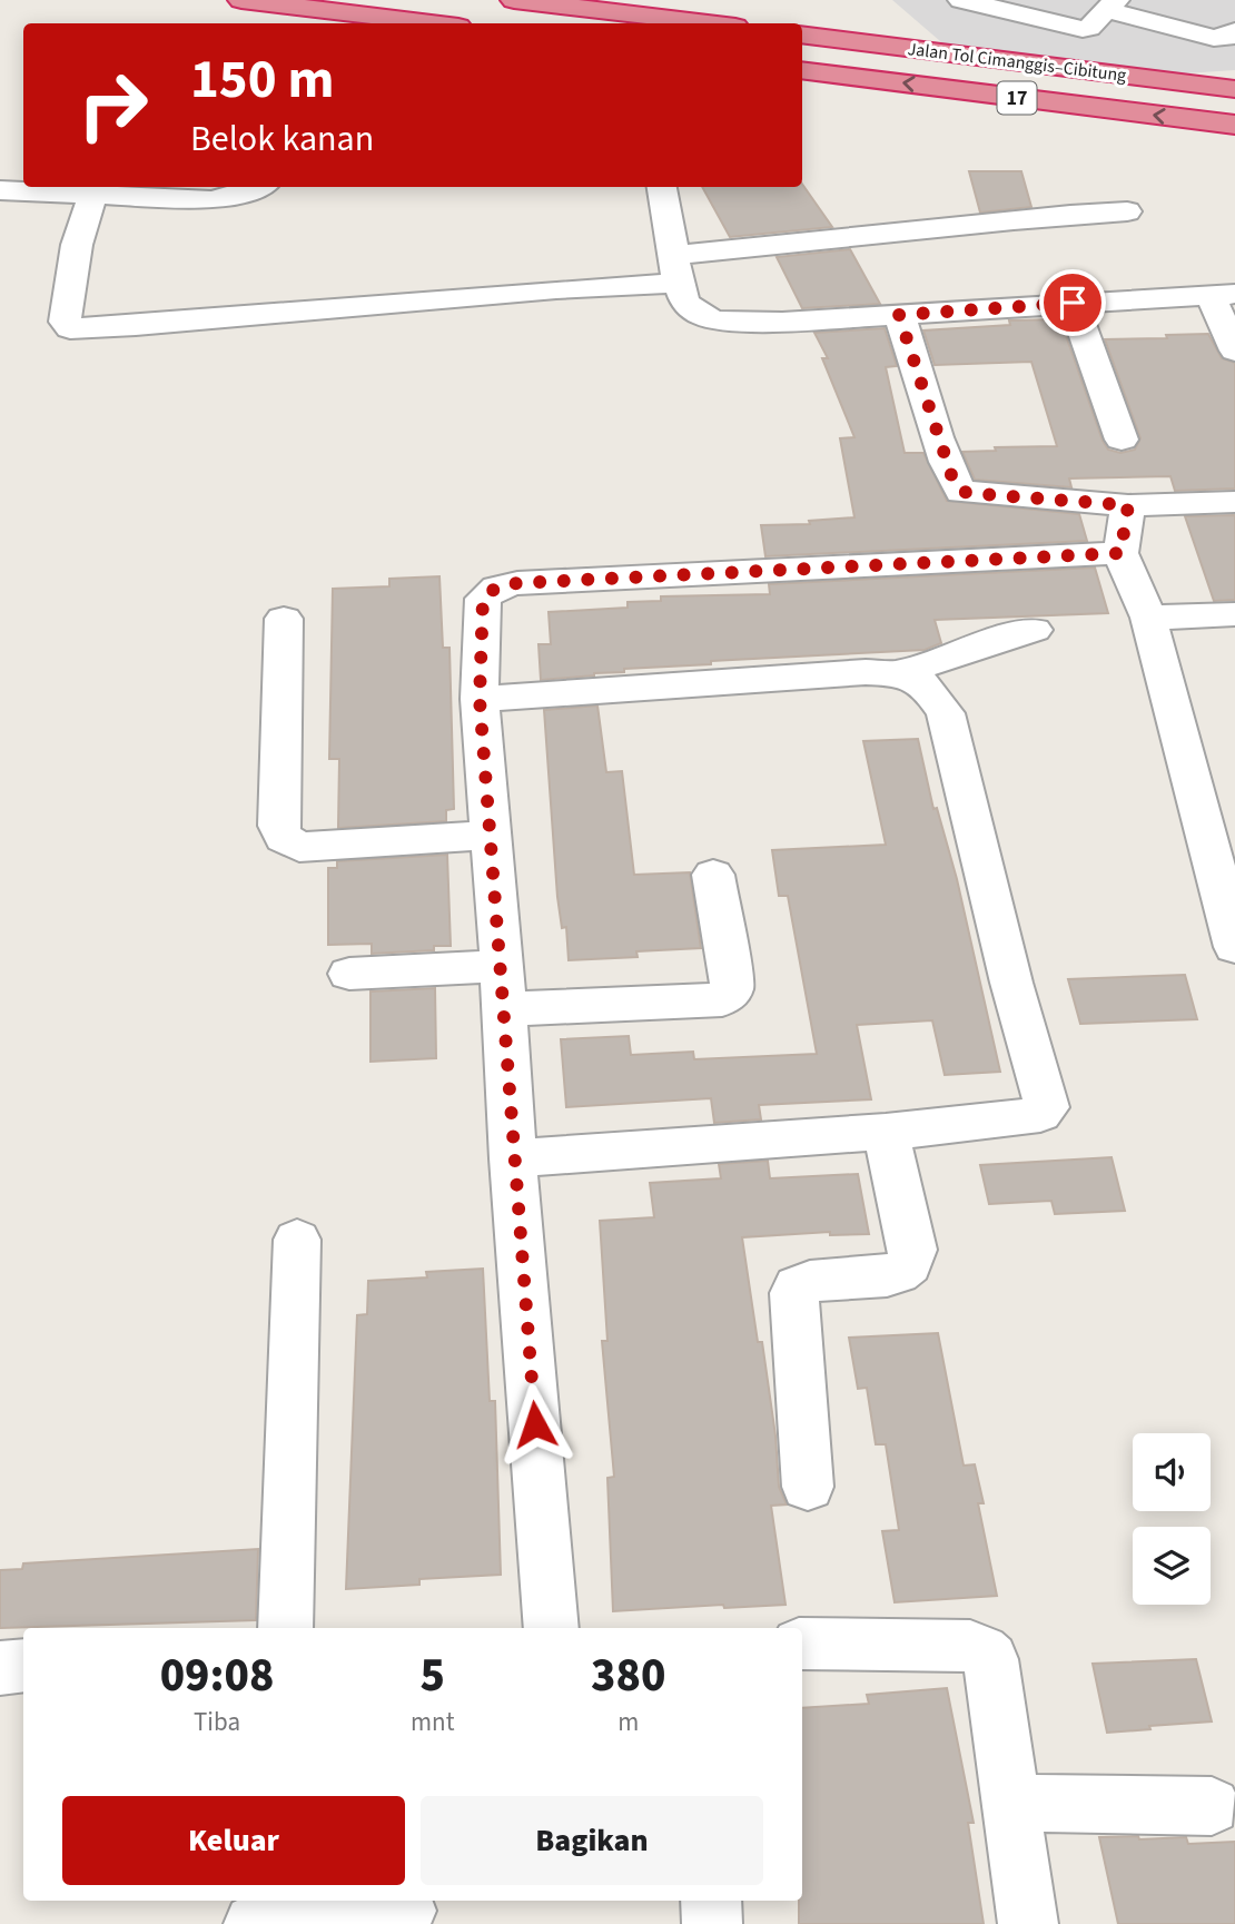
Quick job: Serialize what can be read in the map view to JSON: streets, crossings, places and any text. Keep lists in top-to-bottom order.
{
  "streets": {
    "highway": ["Jalan Tol Cimanggis–Cibitung", "17"]
  },
  "page": {
    "turn": ["150 m", "Belok kanan"],
    "eta": [
      "09:08",
      "Tiba",
      "5",
      "mnt",
      "380",
      "m"
    ],
    "buttons": ["Keluar", "Bagikan"]
  }
}
